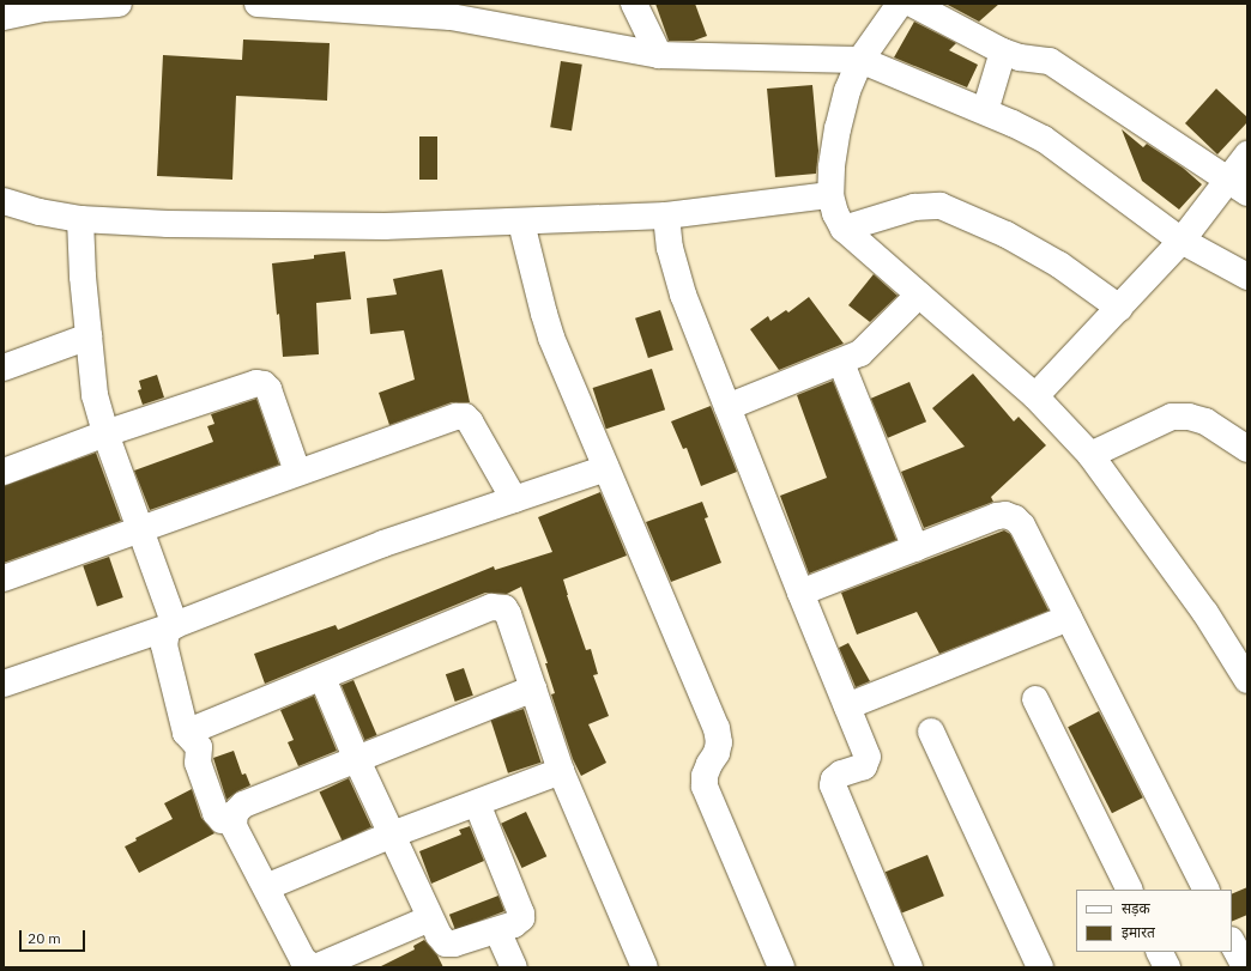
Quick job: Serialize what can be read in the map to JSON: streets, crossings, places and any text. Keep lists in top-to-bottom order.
{
  "legend": ["सड़क", "इमारत"],
  "scale_bar": "20 m"
}
